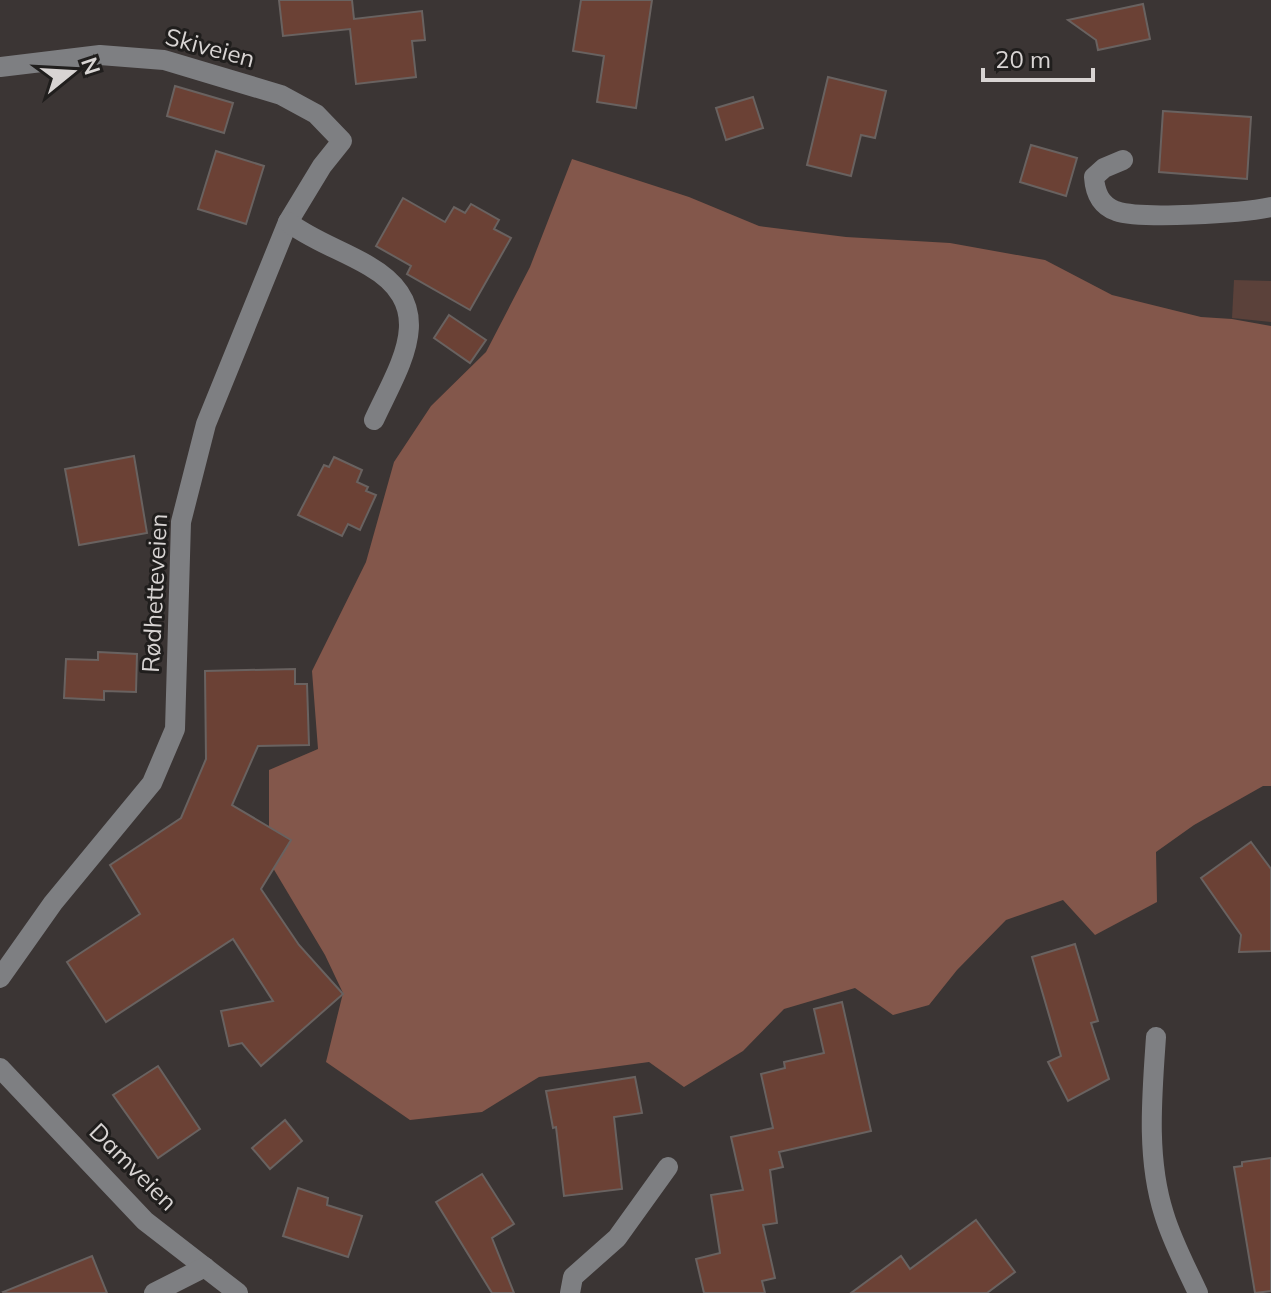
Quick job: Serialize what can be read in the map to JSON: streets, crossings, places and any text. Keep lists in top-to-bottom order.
{
  "streets": {
    "street": ["Skiveien", "Rødhetteveien", "Damveien"]
  },
  "crossings": [
    ["Skiveien", "Rødhetteveien"]
  ],
  "scale_bar": "20 m",
  "north": "right"
}
